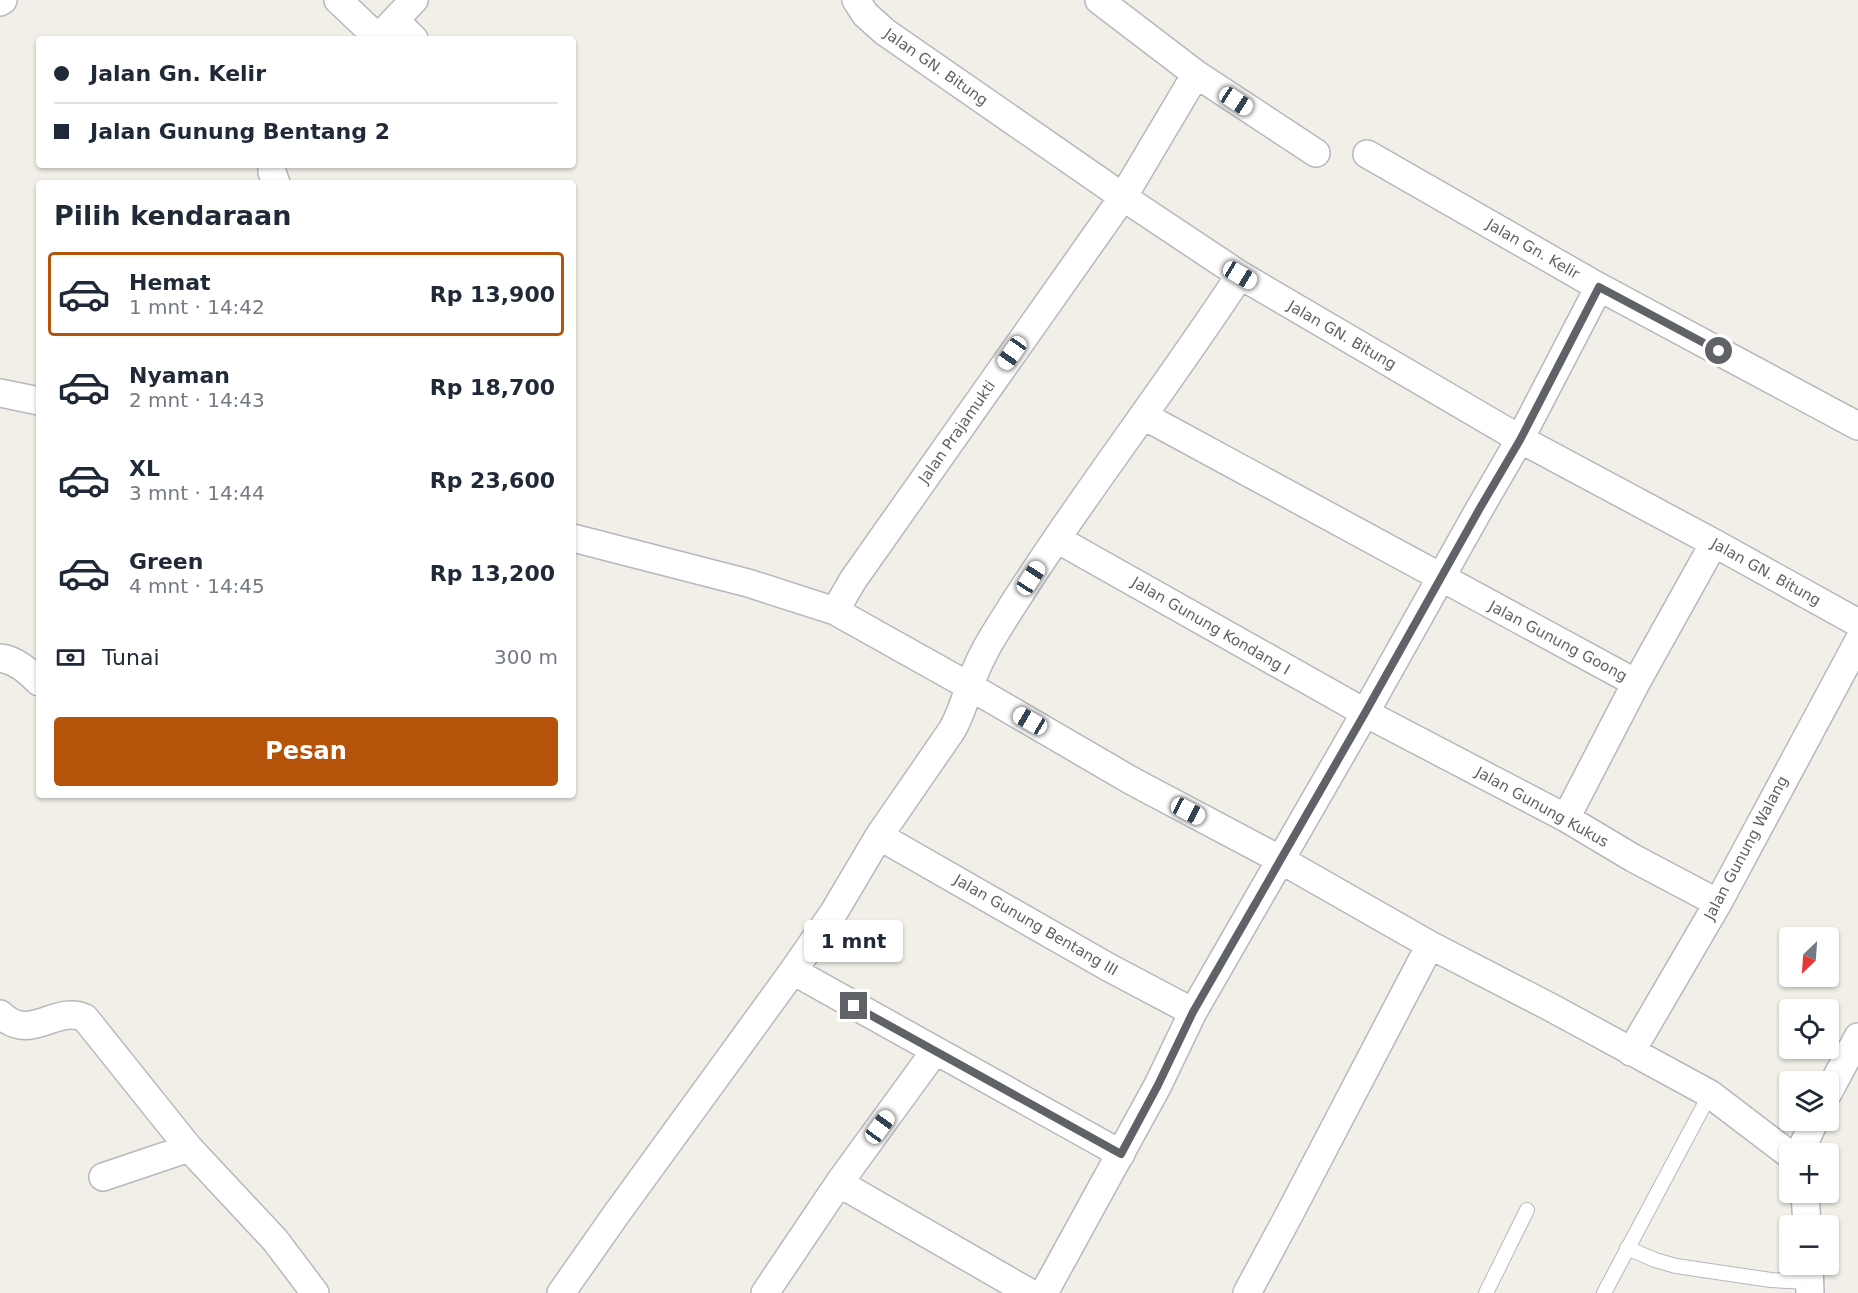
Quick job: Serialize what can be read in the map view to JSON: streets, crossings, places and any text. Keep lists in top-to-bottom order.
{
  "streets": {
    "street": [
      "Jalan GN. Bitung",
      "Jalan Gn. Kelir",
      "Jalan Prajamukti",
      "Jalan Gunung Kondang I",
      "Jalan Gunung Goong",
      "Jalan Gunung Kukus",
      "Jalan Gunung Walang",
      "Jalan Gunung Bentang III"
    ]
  },
  "crossings": [
    ["Jalan GN. Bitung", "Jalan Prajamukti"],
    ["Jalan Gunung Kondang I", "Jalan Gunung Kukus"],
    ["Jalan Gunung Goong", "Jalan Gunung Kukus"],
    ["Jalan Gunung Kukus", "Jalan Gunung Walang"]
  ],
  "north": "bottom left",
  "page": {
    "banner": ["Jalan Gn. Kelir", "Jalan Gunung Bentang 2"],
    "heading": "Pilih kendaraan",
    "list": [
      {
        "name": "Hemat",
        "note": "1 mnt · 14:42",
        "value": "Rp 13,900"
      },
      {
        "name": "Nyaman",
        "note": "2 mnt · 14:43",
        "value": "Rp 18,700"
      },
      {
        "name": "XL",
        "note": "3 mnt · 14:44",
        "value": "Rp 23,600"
      },
      {
        "name": "Green",
        "note": "4 mnt · 14:45",
        "value": "Rp 13,200"
      }
    ],
    "pay": ["Tunai", "300 m"],
    "buttons": "Pesan",
    "bubble": "1 mnt",
    "map_buttons": ["+", "−"]
  }
}
